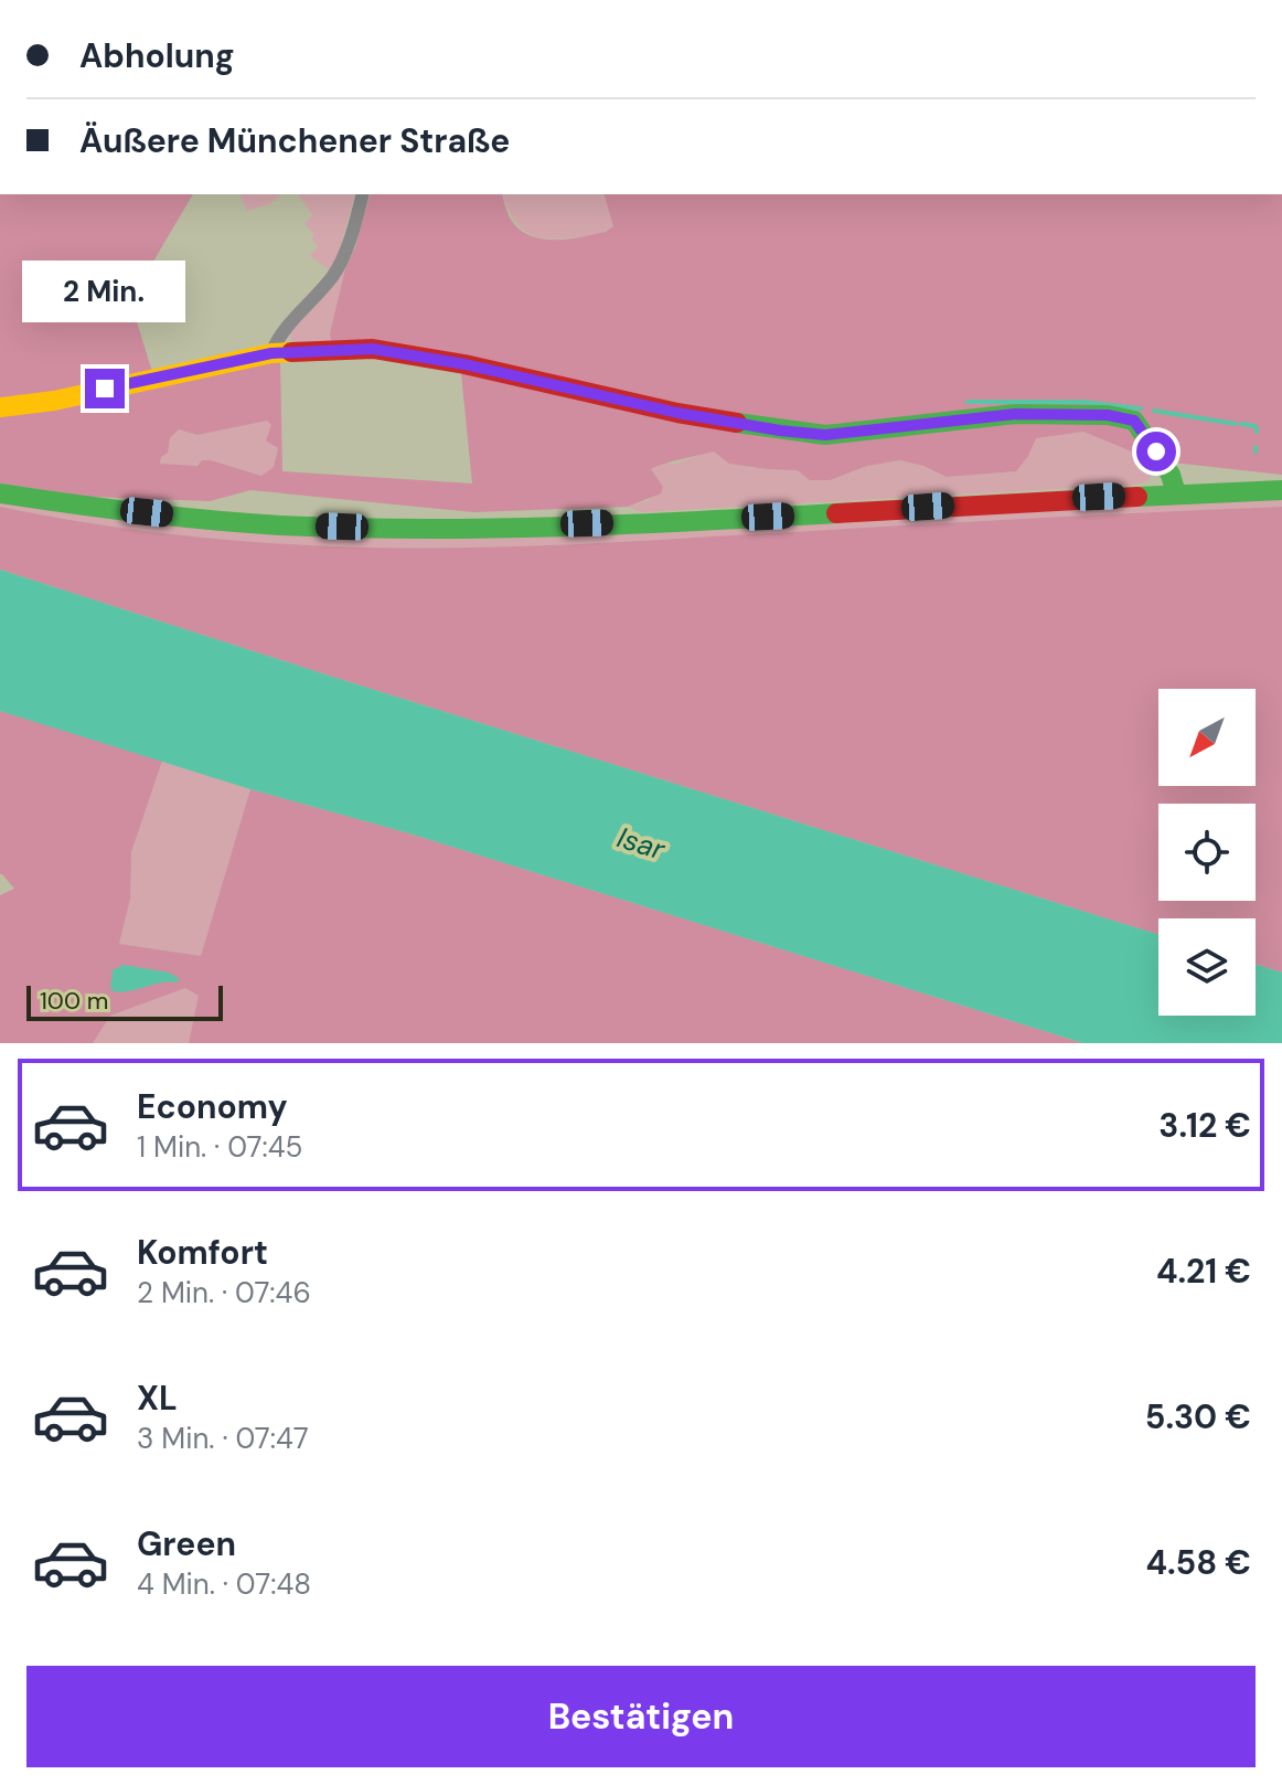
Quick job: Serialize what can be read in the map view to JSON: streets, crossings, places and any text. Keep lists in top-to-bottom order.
{
  "water": ["Isar"],
  "scale_bar": "100 m",
  "north": "bottom left",
  "page": {
    "banner": ["Abholung", "Äußere Münchener Straße"],
    "bubble": "2 Min.",
    "scale": "100 m",
    "list": [
      {
        "name": "Economy",
        "note": "1 Min. · 07:45",
        "value": "3.12 €"
      },
      {
        "name": "Komfort",
        "note": "2 Min. · 07:46",
        "value": "4.21 €"
      },
      {
        "name": "XL",
        "note": "3 Min. · 07:47",
        "value": "5.30 €"
      },
      {
        "name": "Green",
        "note": "4 Min. · 07:48",
        "value": "4.58 €"
      }
    ],
    "buttons": "Bestätigen"
  }
}
